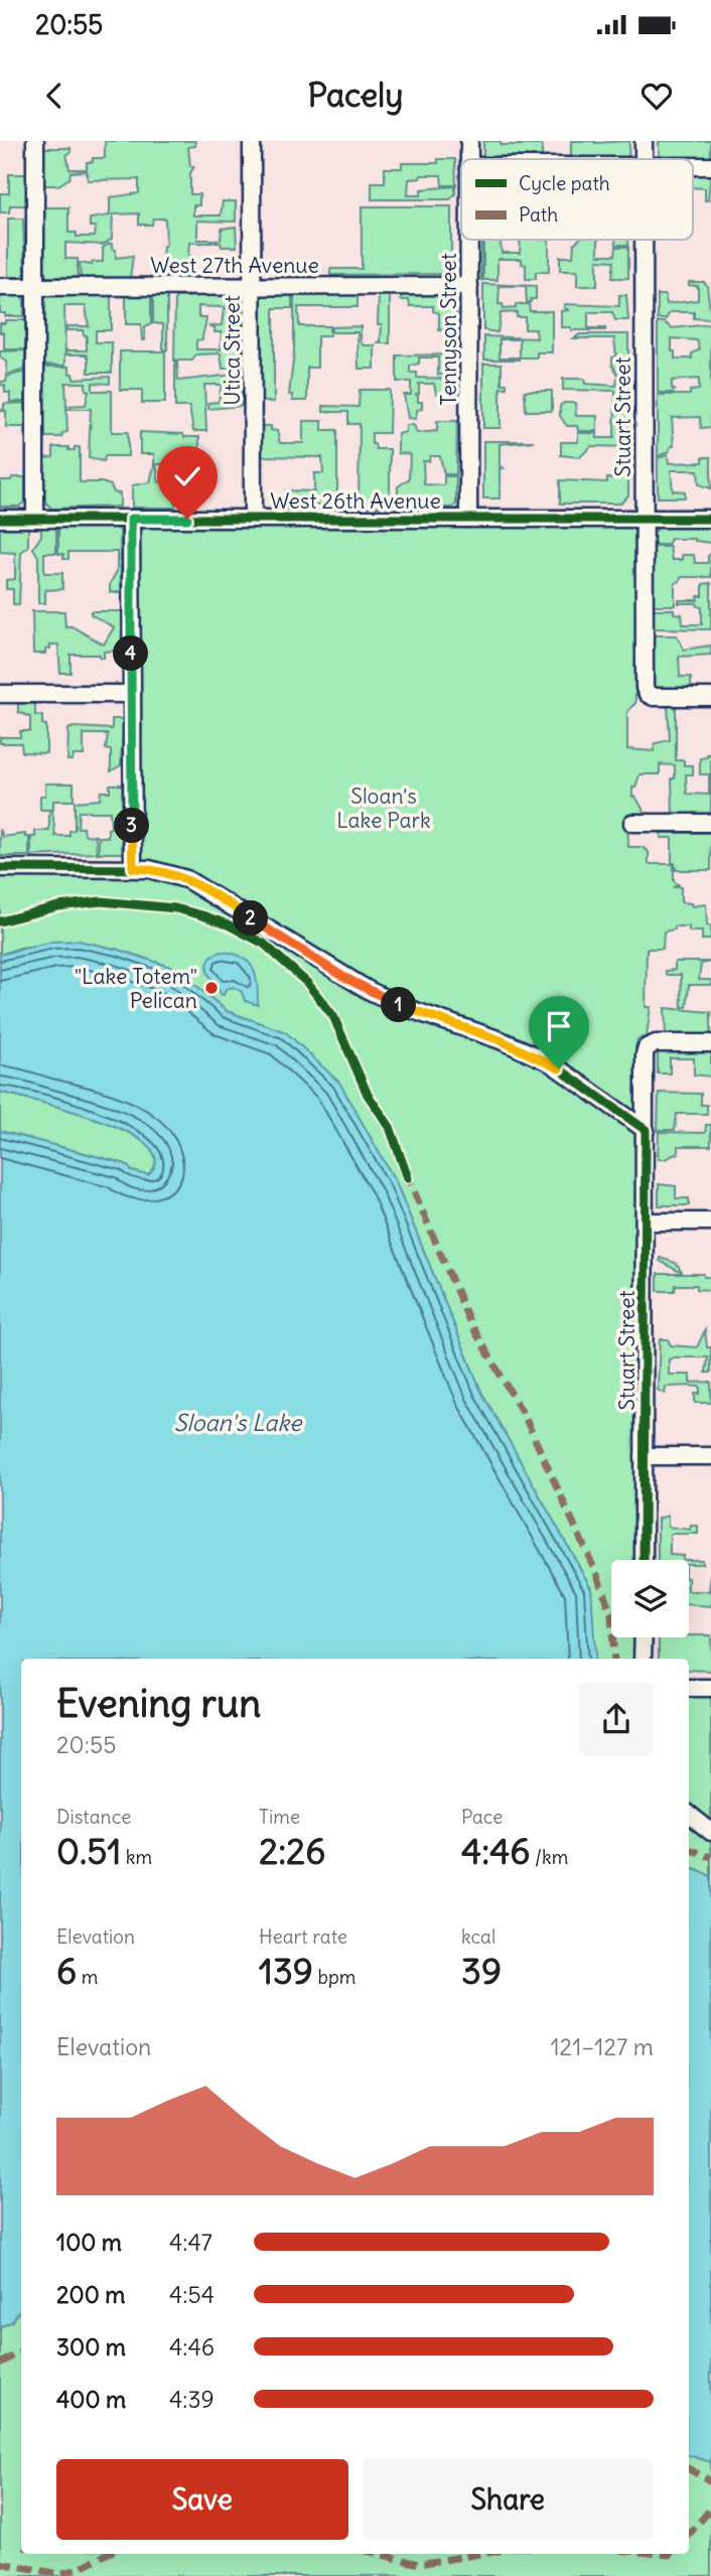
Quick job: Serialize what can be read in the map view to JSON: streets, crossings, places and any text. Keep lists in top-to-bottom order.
{
  "streets": {
    "street": [
      "West 27th Avenue",
      "Tennyson Street",
      "Utica Street",
      "Stuart Street",
      "West 26th Avenue"
    ]
  },
  "crossings": [
    ["West 27th Avenue", "Tennyson Street"],
    ["West 27th Avenue", "Utica Street"],
    ["Tennyson Street", "West 26th Avenue"],
    ["Utica Street", "West 26th Avenue"],
    ["Stuart Street", "West 26th Avenue"]
  ],
  "water": ["Sloan's Lake"],
  "parks": ["Sloan's Lake Park"],
  "places": ["\"Lake Totem\" Pelican"],
  "legend": ["Cycle path", "Path"],
  "page": {
    "status": "20:55",
    "header": "Pacely",
    "pins": [
      "4",
      "3",
      "2",
      "1"
    ],
    "heading": ["Evening run", "20:55"],
    "stats": [
      ["Distance", "0.51 km"],
      ["Time", "2:26"],
      ["Pace", "4:46 /km"],
      ["Elevation", "6 m"],
      ["Heart rate", "139 bpm"],
      ["kcal", "39"]
    ],
    "chart": ["Elevation", "121–127 m"],
    "list": [
      {
        "name": "100 m",
        "note": "4:47"
      },
      {
        "name": "200 m",
        "note": "4:54"
      },
      {
        "name": "300 m",
        "note": "4:46"
      },
      {
        "name": "400 m",
        "note": "4:39"
      }
    ],
    "buttons": ["Save", "Share"]
  }
}
